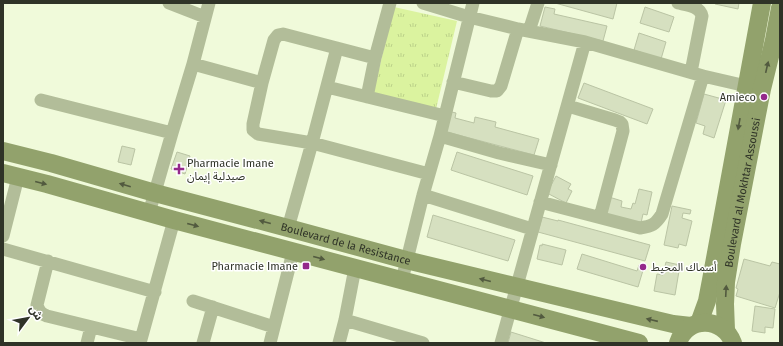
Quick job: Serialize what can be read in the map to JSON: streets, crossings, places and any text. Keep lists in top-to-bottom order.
{
  "streets": {
    "main road": ["Boulevard al Mokhtar Assoussi", "Boulevard de la Resistance"]
  },
  "crossings": [
    ["Boulevard al Mokhtar Assoussi", "Boulevard de la Resistance"]
  ],
  "places": {
    "other": ["Amieco", "أسماك المحيط"],
    "health": ["Pharmacie Imane صيدلية إيمان"],
    "transit": ["Pharmacie Imane"]
  },
  "north": "top right"
}
